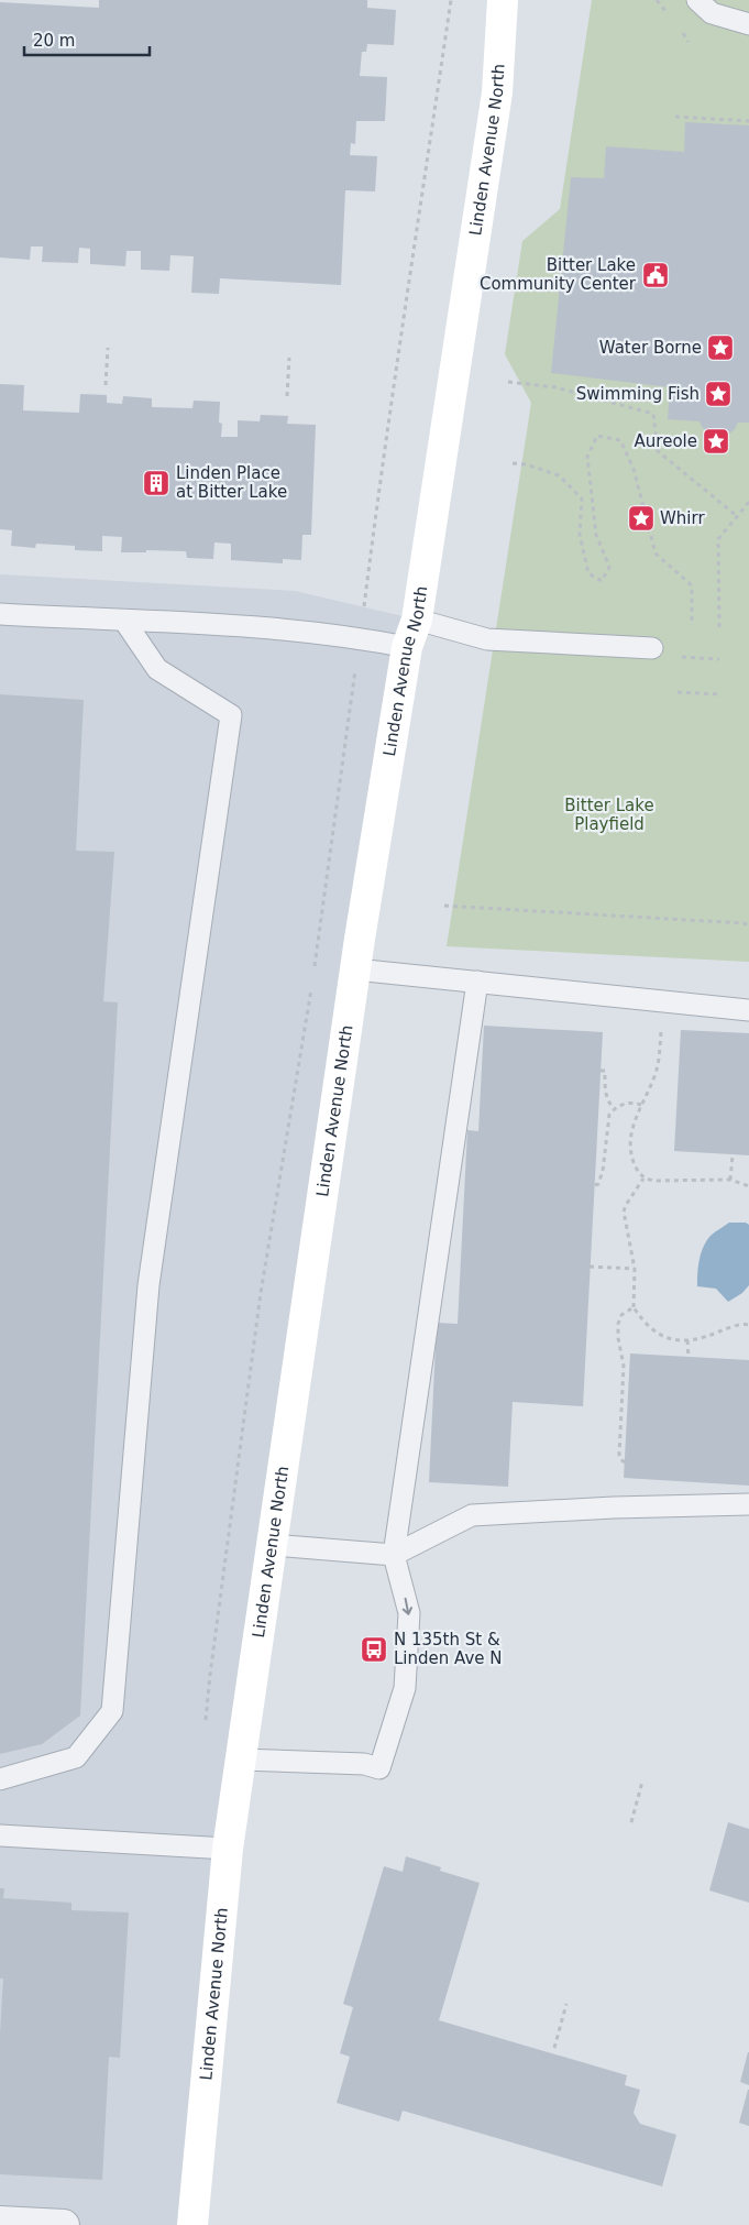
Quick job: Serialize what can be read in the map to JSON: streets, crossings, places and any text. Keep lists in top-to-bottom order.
{
  "streets": {
    "street": ["Linden Avenue North"]
  },
  "parks": ["Bitter Lake Playfield"],
  "places": {
    "public building": ["Bitter Lake Community Center"],
    "place": [
      "Water Borne",
      "Swimming Fish",
      "Aureole",
      "Whirr"
    ],
    "building": ["Linden Place at Bitter Lake"],
    "bus stop": ["N 135th St & Linden Ave N"]
  },
  "scale_bar": "20 m"
}
